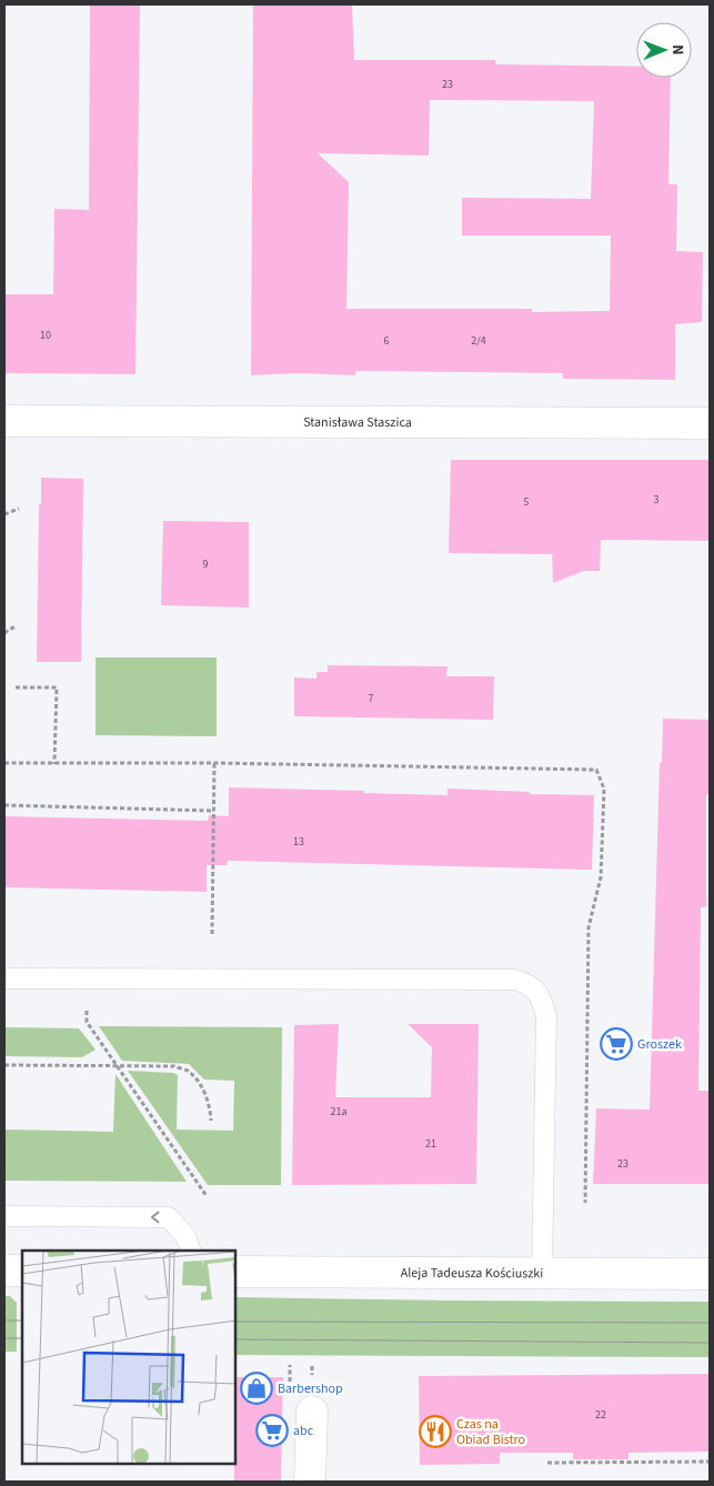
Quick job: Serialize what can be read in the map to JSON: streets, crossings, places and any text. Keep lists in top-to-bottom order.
{
  "streets": {
    "street": ["Stanisława Staszica", "Aleja Tadeusza Kościuszki"]
  },
  "places": {
    "supermarket": ["Groszek", "abc"],
    "shop": ["Barbershop"],
    "restaurant": ["Czas na Obiad Bistro"]
  },
  "house_numbers": [
    "23",
    "10",
    "6",
    "2/4",
    "3",
    "5",
    "9",
    "7",
    "13",
    "21a",
    "21",
    "23",
    "22"
  ],
  "north": "right"
}
